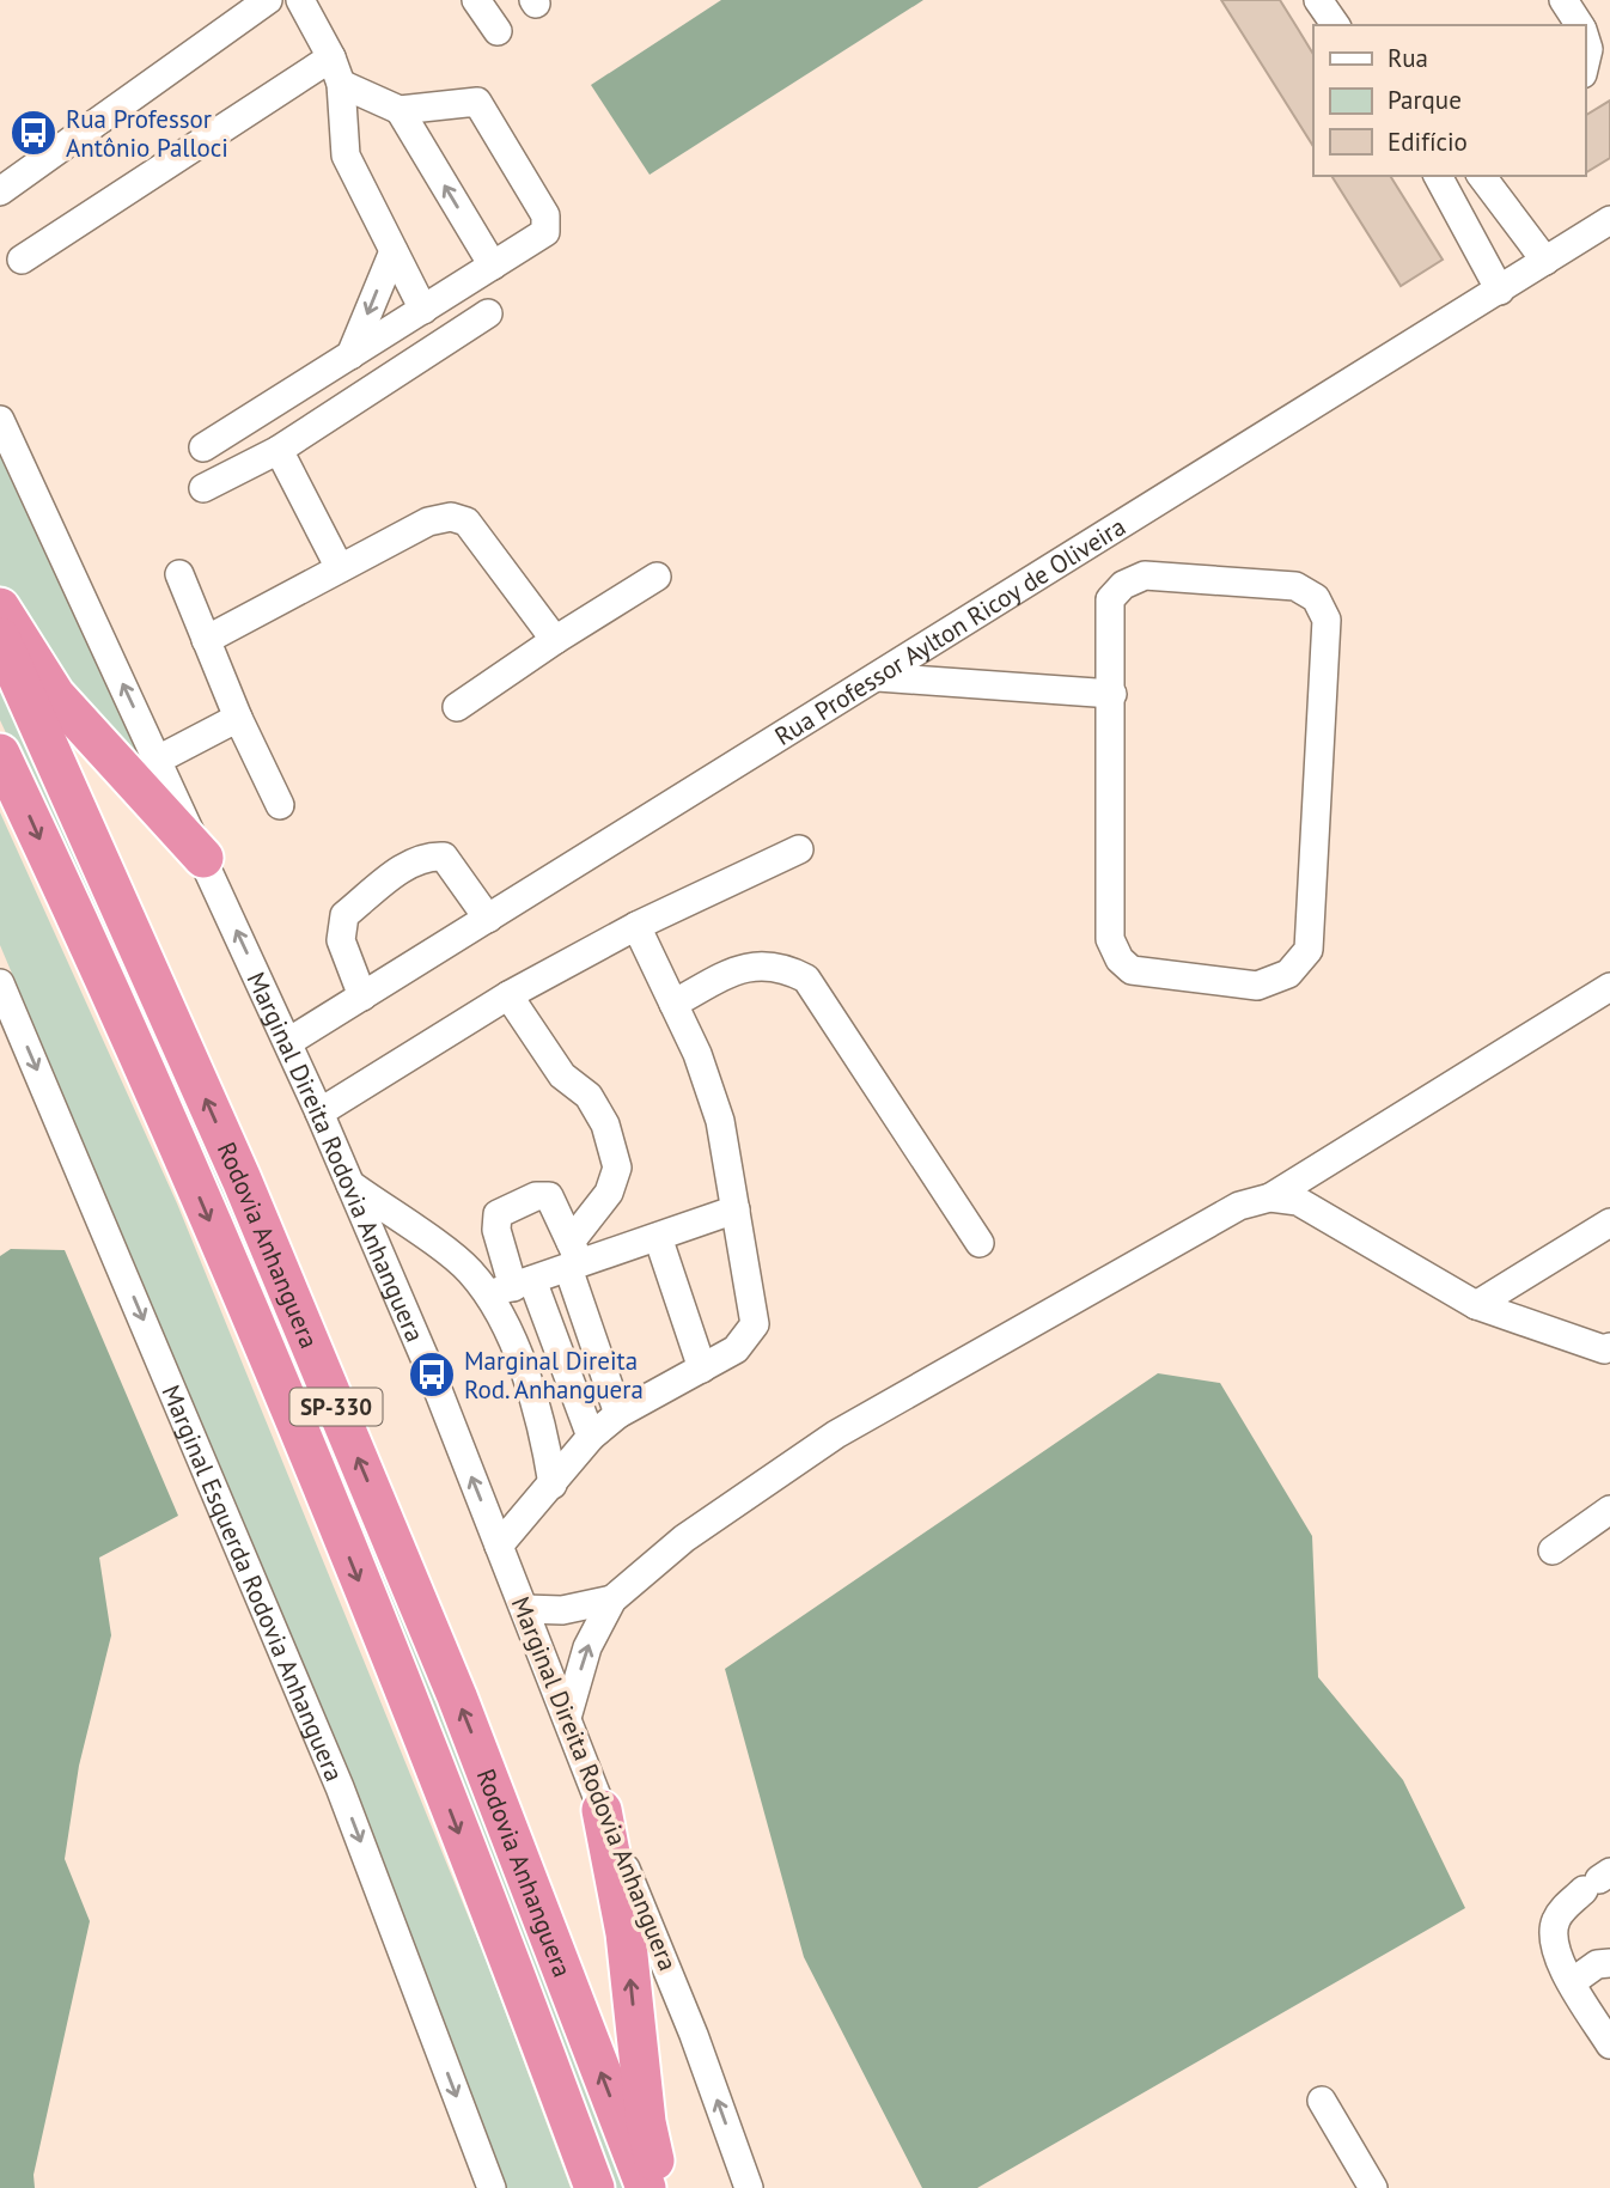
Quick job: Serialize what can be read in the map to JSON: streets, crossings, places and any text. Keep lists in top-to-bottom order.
{
  "streets": {
    "highway": ["Rodovia Anhanguera", "SP-330"],
    "street": ["Rua Professor Aylton Ricoy de Oliveira", "Marginal Direita Rodovia Anhanguera", "Marginal Esquerda Rodovia Anhanguera"]
  },
  "crossings": [
    ["Rua Professor Aylton Ricoy de Oliveira", "Marginal Direita Rodovia Anhanguera"]
  ],
  "one_way": ["Marginal Esquerda Rodovia Anhanguera"],
  "places": {
    "bus stop": ["Rua Professor Antônio Palloci", "Marginal Direita Rod. Anhanguera"]
  },
  "legend": ["Rua", "Parque", "Edifício"]
}
